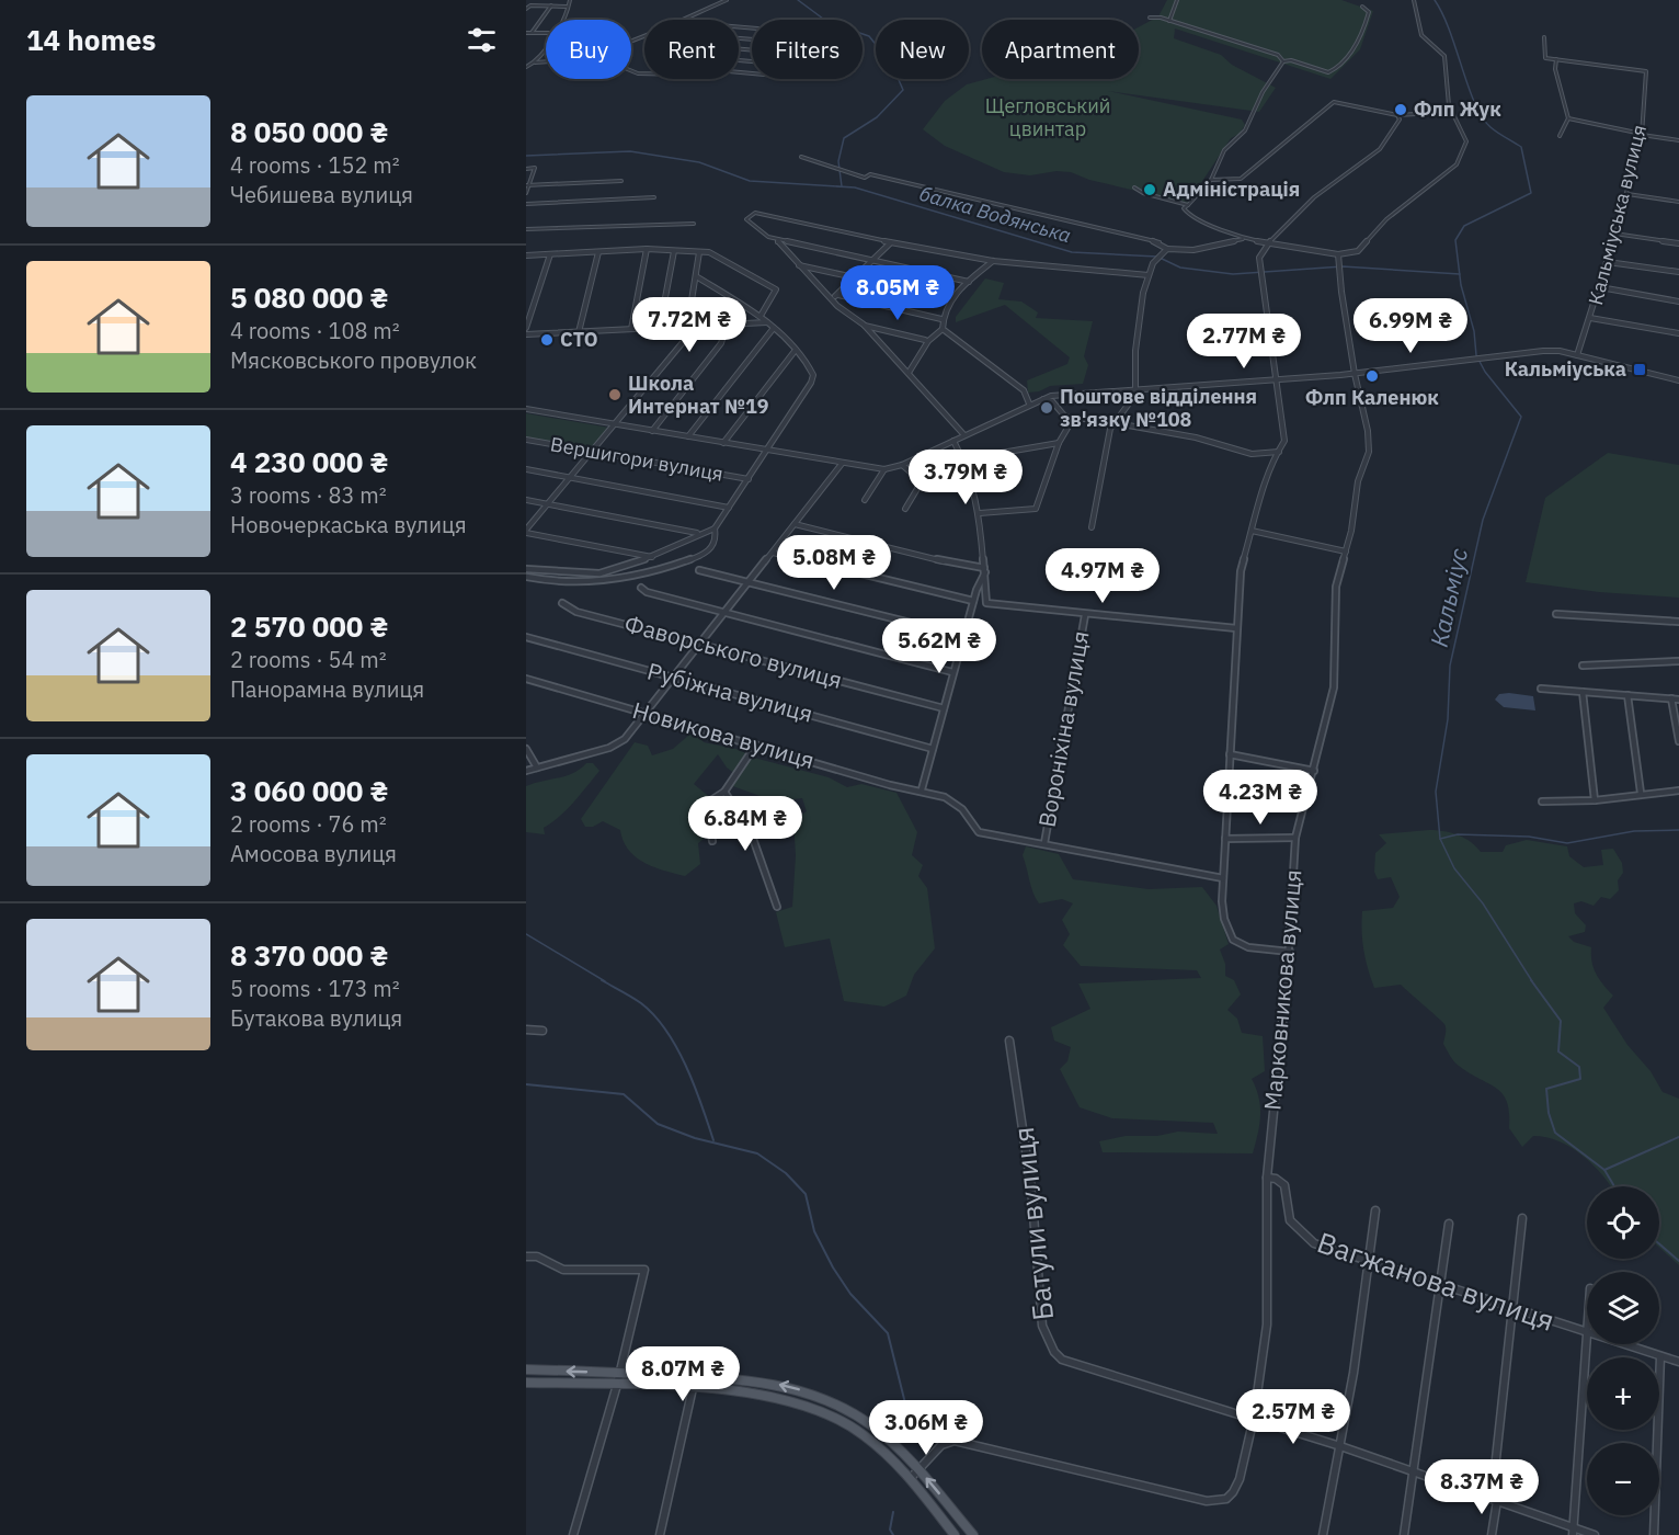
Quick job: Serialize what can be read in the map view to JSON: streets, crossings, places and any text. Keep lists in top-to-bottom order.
{
  "streets": {
    "street": [
      "Кальміуська вулиця",
      "Вершигори вулиця",
      "Фаворського вулиця",
      "Рубіжна вулиця",
      "Вороніхіна вулиця",
      "Новикова вулиця",
      "Марковникова вулиця",
      "Батули вулиця",
      "Вагжанова вулиця"
    ]
  },
  "crossings": [
    ["Вороніхіна вулиця", "Новикова вулиця"],
    ["Марковникова вулиця", "Батули вулиця"],
    ["Марковникова вулиця", "Вагжанова вулиця"]
  ],
  "water": ["балка Водянська", "Кальміус"],
  "parks": ["Щегловський цвинтар"],
  "places": {
    "other": [
      "Флп Жук",
      "Адміністрація",
      "СТО",
      "Флп Каленюк",
      "Школа Интернат №19",
      "Поштове відділення зв'язку №108"
    ],
    "transit": ["Кальміуська"]
  },
  "page": {
    "heading": "14 homes",
    "chip": [
      "Buy",
      "Rent",
      "Filters",
      "New",
      "Apartment"
    ],
    "list": [
      {
        "name": "8 050 000 ₴",
        "note": "4 rooms · 152 m² · Чебишева вулиця"
      },
      {
        "name": "5 080 000 ₴",
        "note": "4 rooms · 108 m² · Мясковського провулок"
      },
      {
        "name": "4 230 000 ₴",
        "note": "3 rooms · 83 m² · Новочеркаська вулиця"
      },
      {
        "name": "2 570 000 ₴",
        "note": "2 rooms · 54 m² · Панорамна вулиця"
      },
      {
        "name": "3 060 000 ₴",
        "note": "2 rooms · 76 m² · Амосова вулиця"
      },
      {
        "name": "8 370 000 ₴",
        "note": "5 rooms · 173 m² · Бутакова вулиця"
      }
    ],
    "price": [
      "8.05M ₴",
      "7.72M ₴",
      "6.99M ₴",
      "2.77M ₴",
      "3.79M ₴",
      "5.08M ₴",
      "4.97M ₴",
      "5.62M ₴",
      "4.23M ₴",
      "6.84M ₴",
      "8.07M ₴",
      "2.57M ₴",
      "3.06M ₴",
      "8.37M ₴"
    ],
    "map_buttons": ["+", "−"]
  }
}
